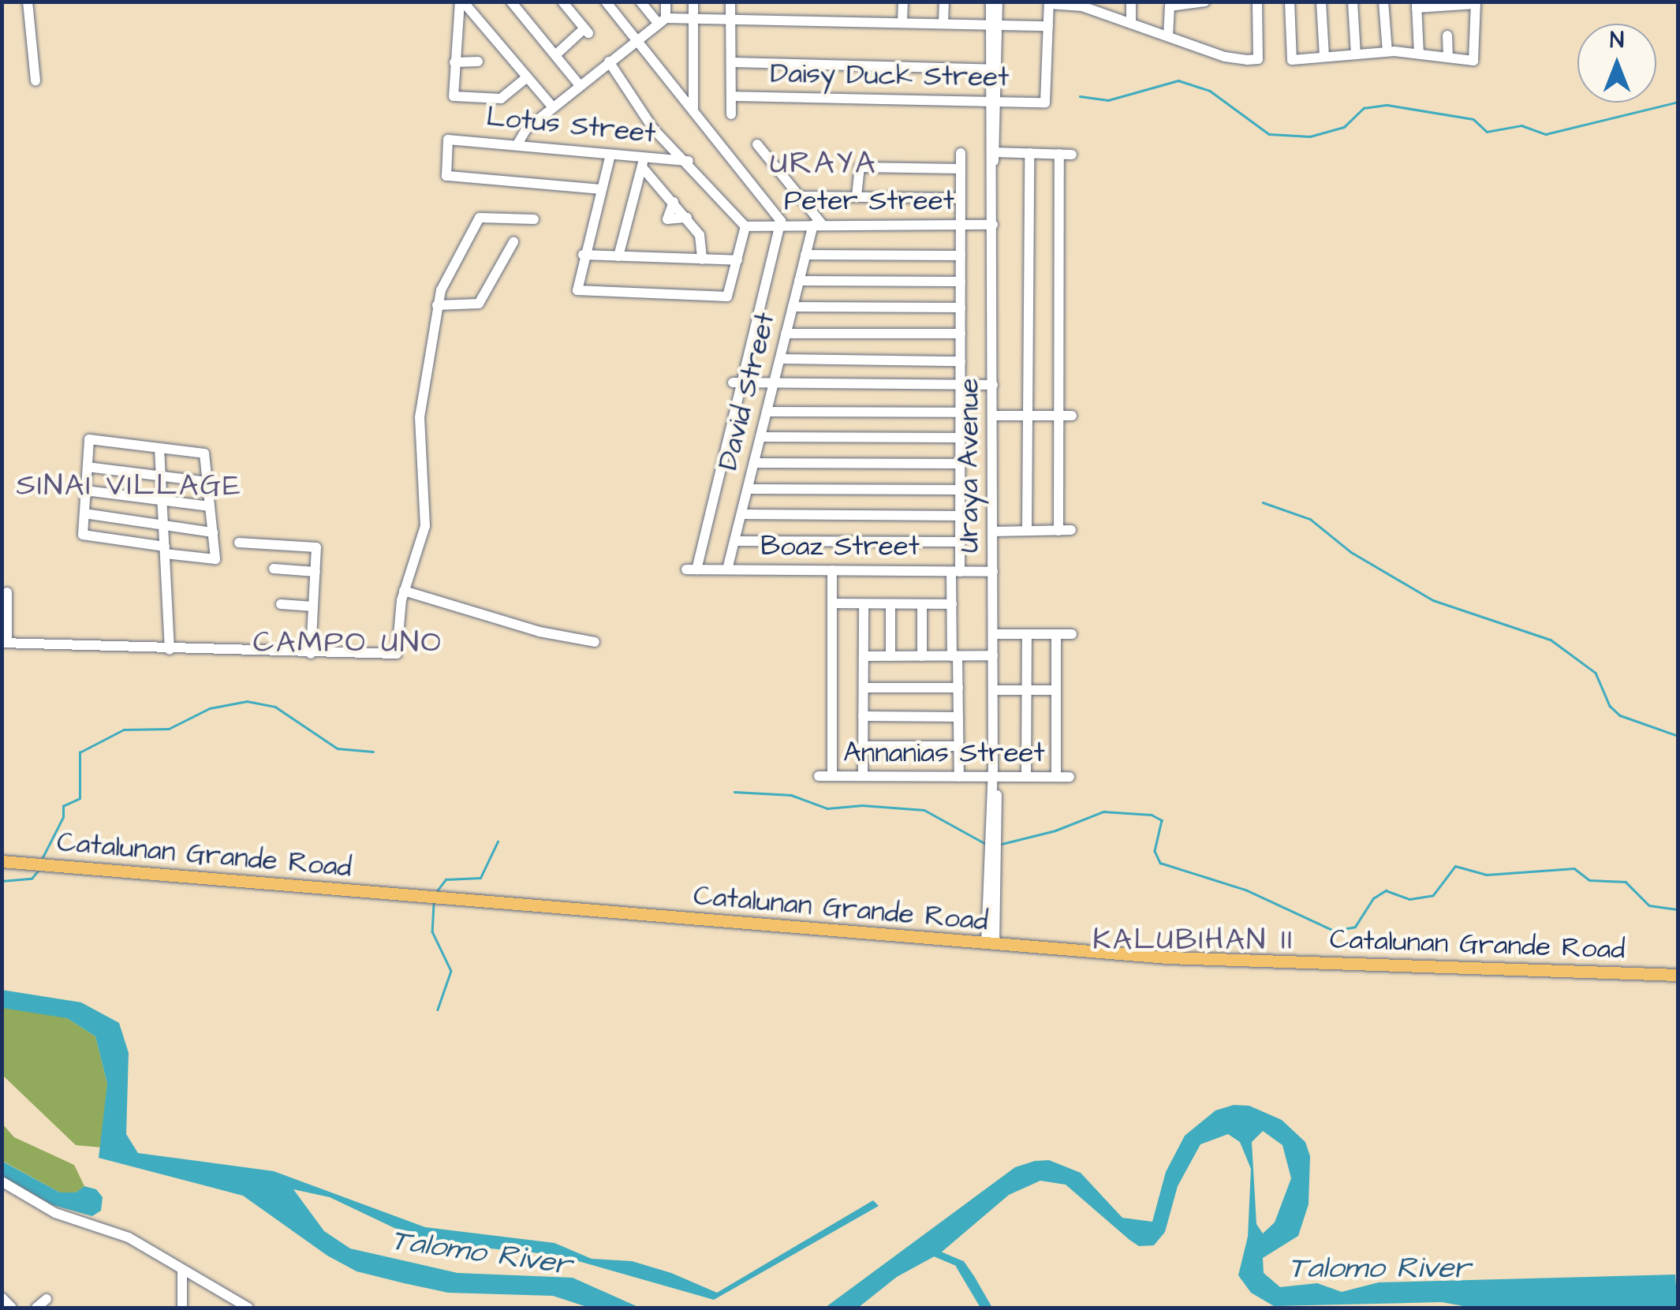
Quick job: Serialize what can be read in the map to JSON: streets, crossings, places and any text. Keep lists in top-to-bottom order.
{
  "streets": {
    "main road": ["Catalunan Grande Road"],
    "street": [
      "Daisy Duck Street",
      "Lotus Street",
      "Peter Street",
      "David Street",
      "Uraya Avenue",
      "Boaz Street",
      "Annanias Street"
    ]
  },
  "crossings": [
    ["Daisy Duck Street", "Uraya Avenue"],
    ["Peter Street", "David Street"],
    ["Peter Street", "Uraya Avenue"],
    ["David Street", "Boaz Street"],
    ["Uraya Avenue", "Boaz Street"],
    ["Uraya Avenue", "Annanias Street"],
    ["Uraya Avenue", "Catalunan Grande Road"]
  ],
  "districts": [
    "URAYA",
    "SINAI VILLAGE",
    "CAMPO UNO",
    "KALUBIHAN II"
  ],
  "water": ["Talomo River"],
  "north": "top"
}
